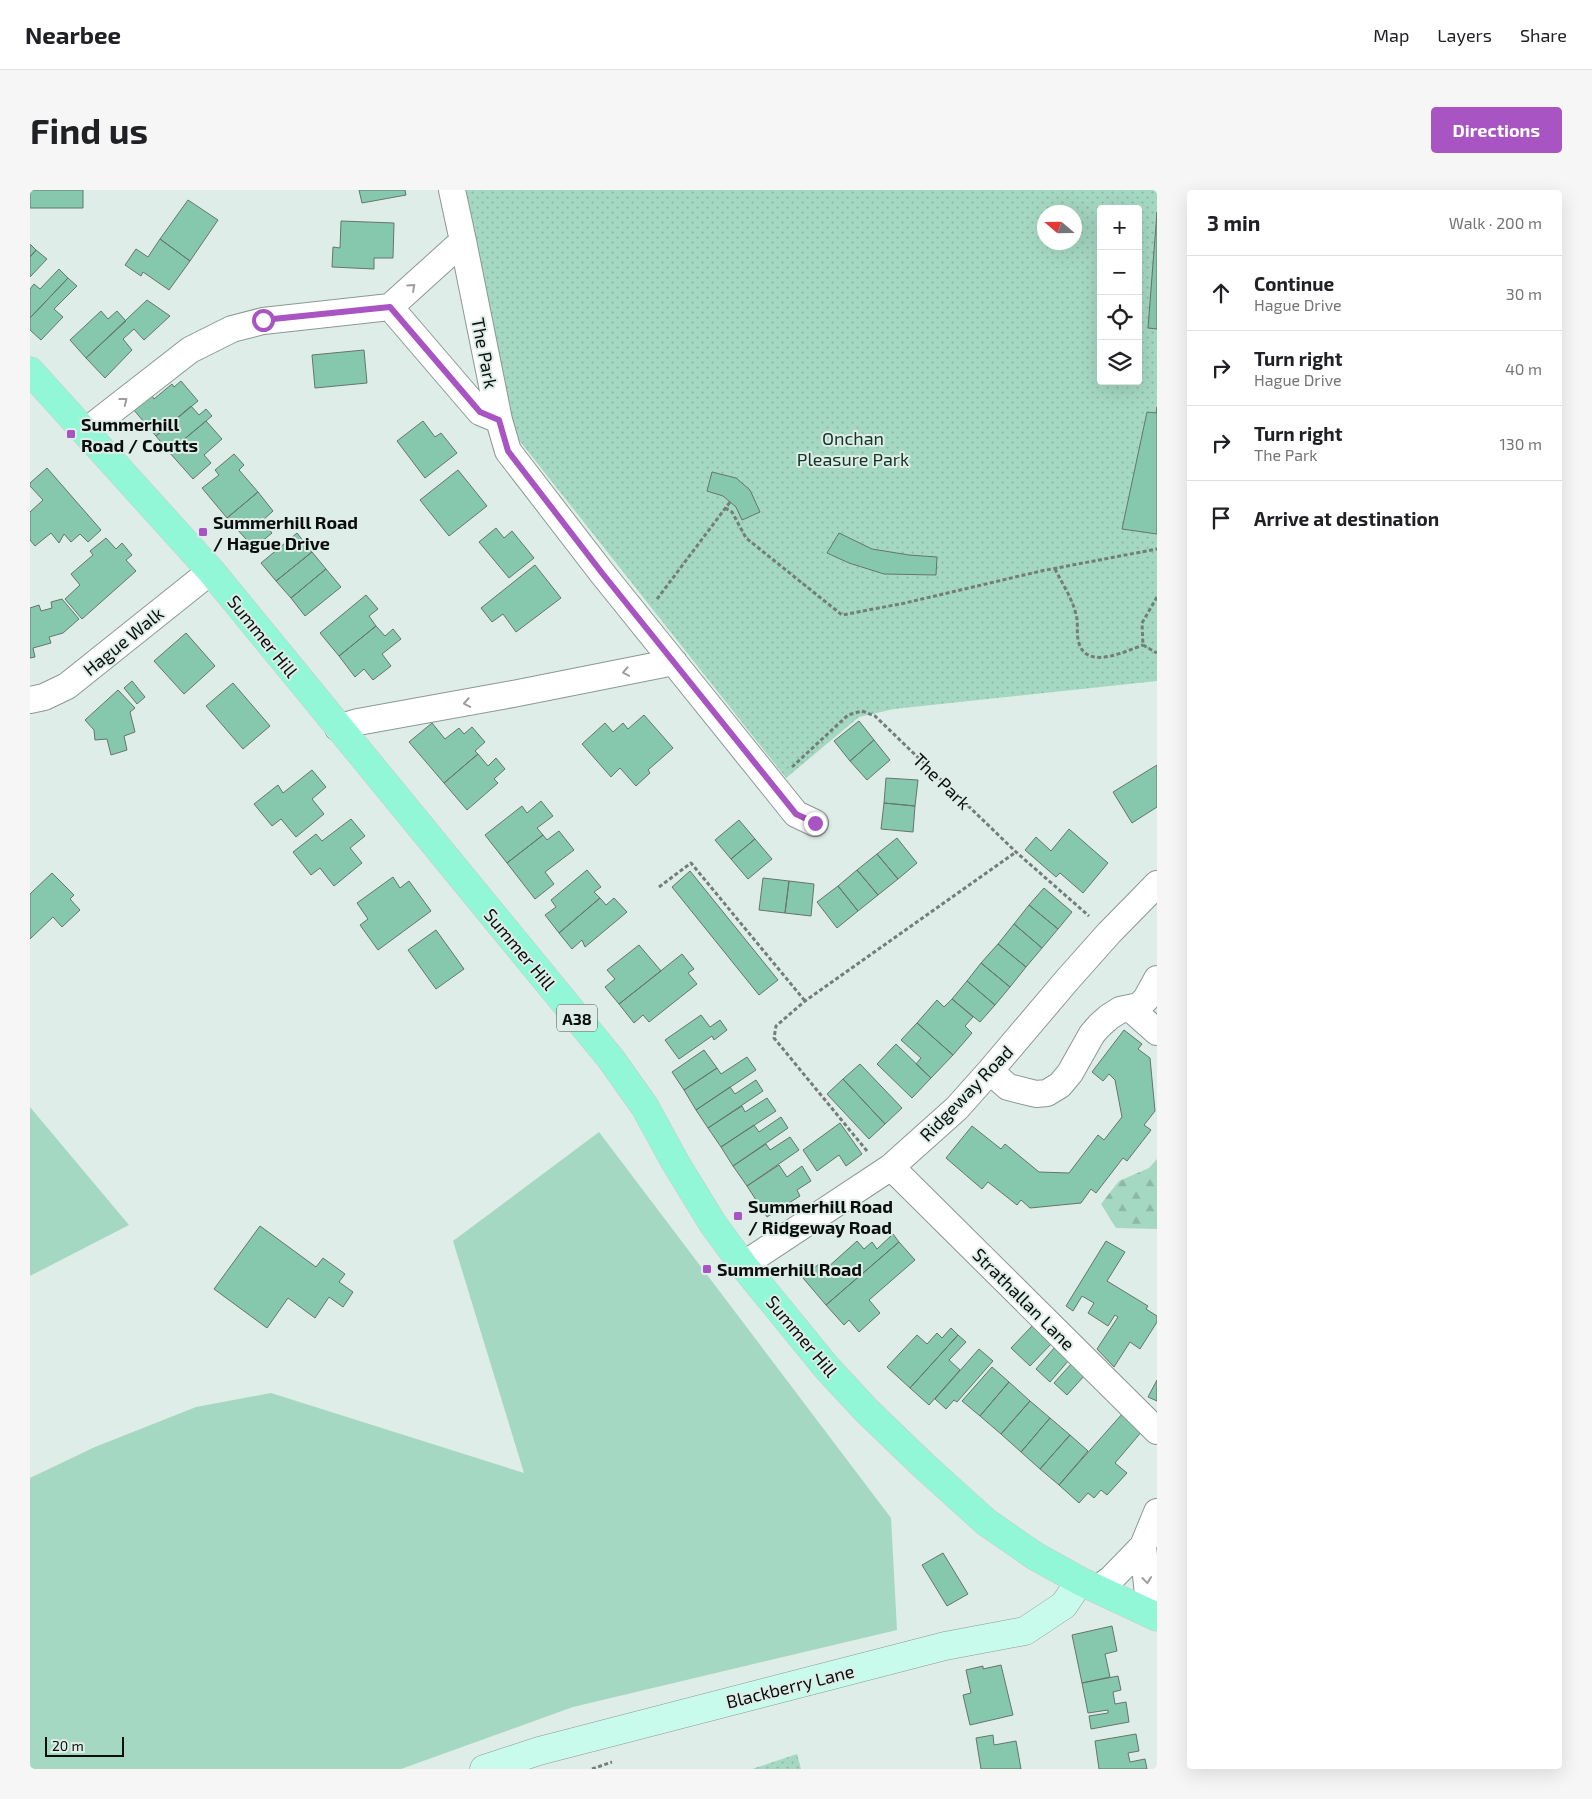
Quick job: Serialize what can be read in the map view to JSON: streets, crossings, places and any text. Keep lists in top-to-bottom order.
{
  "streets": {
    "main road": ["Summer Hill", "A38", "Blackberry Lane"],
    "street": [
      "The Park",
      "Hague Walk",
      "Ridgeway Road",
      "Strathallan Lane"
    ]
  },
  "crossings": [
    ["The Park", "Ridgeway Road"],
    ["Summer Hill", "Hague Walk"],
    ["Summer Hill", "Ridgeway Road"],
    ["Summer Hill", "Blackberry Lane"],
    ["Ridgeway Road", "Strathallan Lane"]
  ],
  "parks": ["Onchan Pleasure Park"],
  "places": {
    "transit": [
      "Summerhill Road / Coutts",
      "Summerhill Road / Hague Drive",
      "Summerhill Road / Ridgeway Road",
      "Summerhill Road"
    ]
  },
  "scale_bar": "20 m",
  "north": "left",
  "page": {
    "header": "Nearbee",
    "nav": ["Map", "Layers", "Share"],
    "buttons": "Directions",
    "title": "Find us",
    "heading": ["3 min", "Walk · 200 m"],
    "map_buttons": ["+", "−"],
    "list": [
      ["Continue", "Hague Drive", "30 m"],
      ["Turn right", "Hague Drive", "40 m"],
      ["Turn right", "The Park", "130 m"],
      "Arrive at destination"
    ],
    "scale": "20 m"
  }
}
